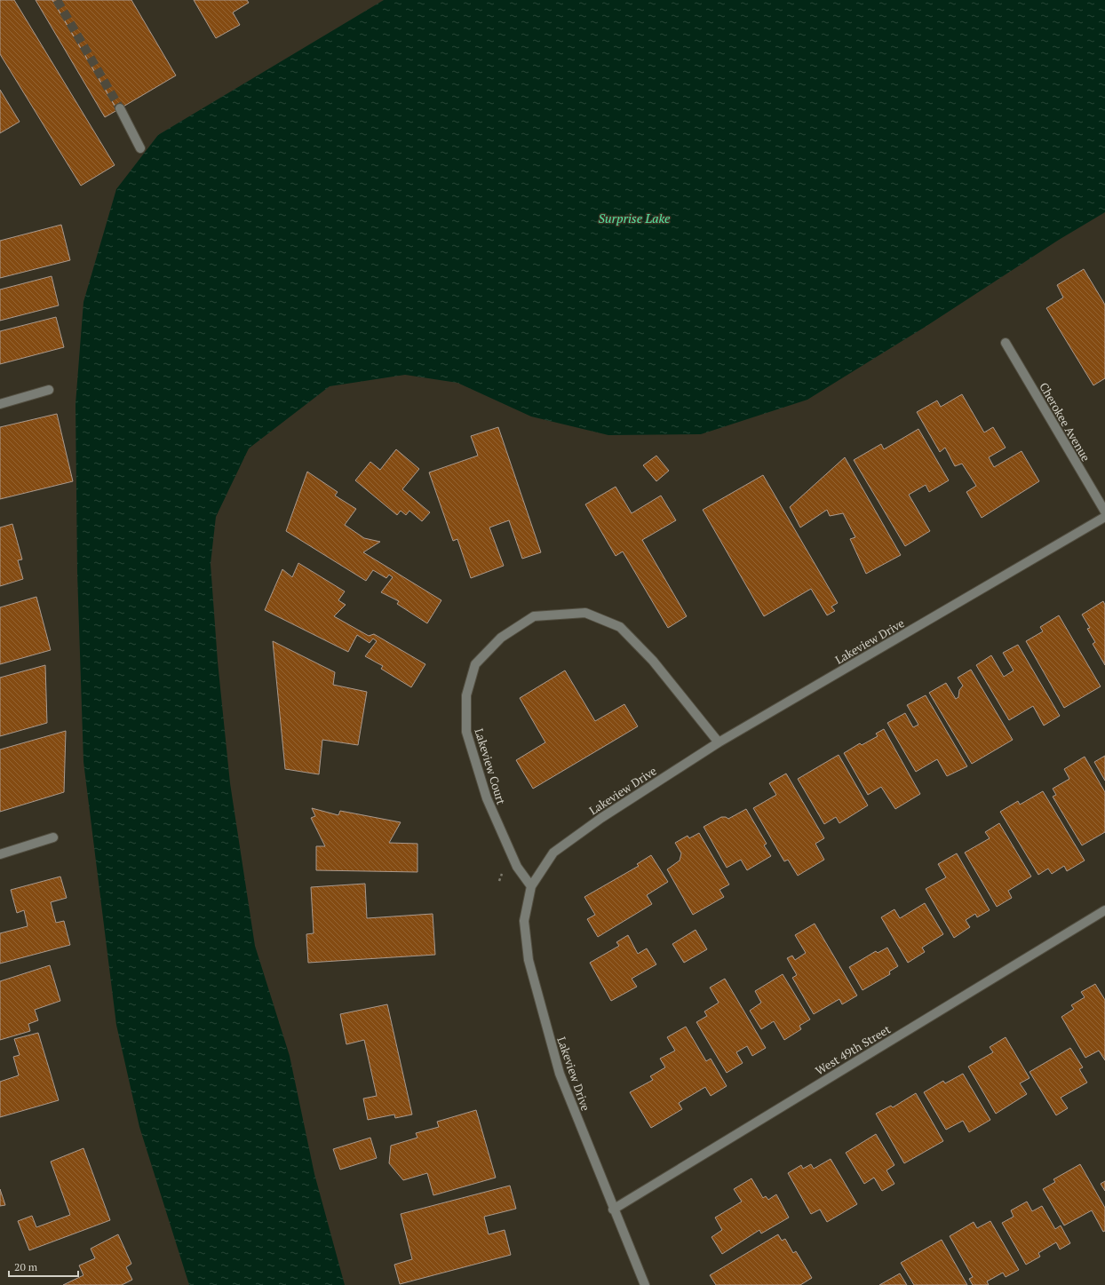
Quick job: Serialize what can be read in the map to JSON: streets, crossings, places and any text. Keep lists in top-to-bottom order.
{
  "streets": {
    "street": [
      "Cherokee Avenue",
      "Lakeview Drive",
      "Lakeview Court",
      "West 49th Street"
    ]
  },
  "crossings": [
    ["Lakeview Drive", "Lakeview Court"],
    ["Lakeview Drive", "West 49th Street"]
  ],
  "water": ["Surprise Lake"],
  "scale_bar": "20 m"
}
